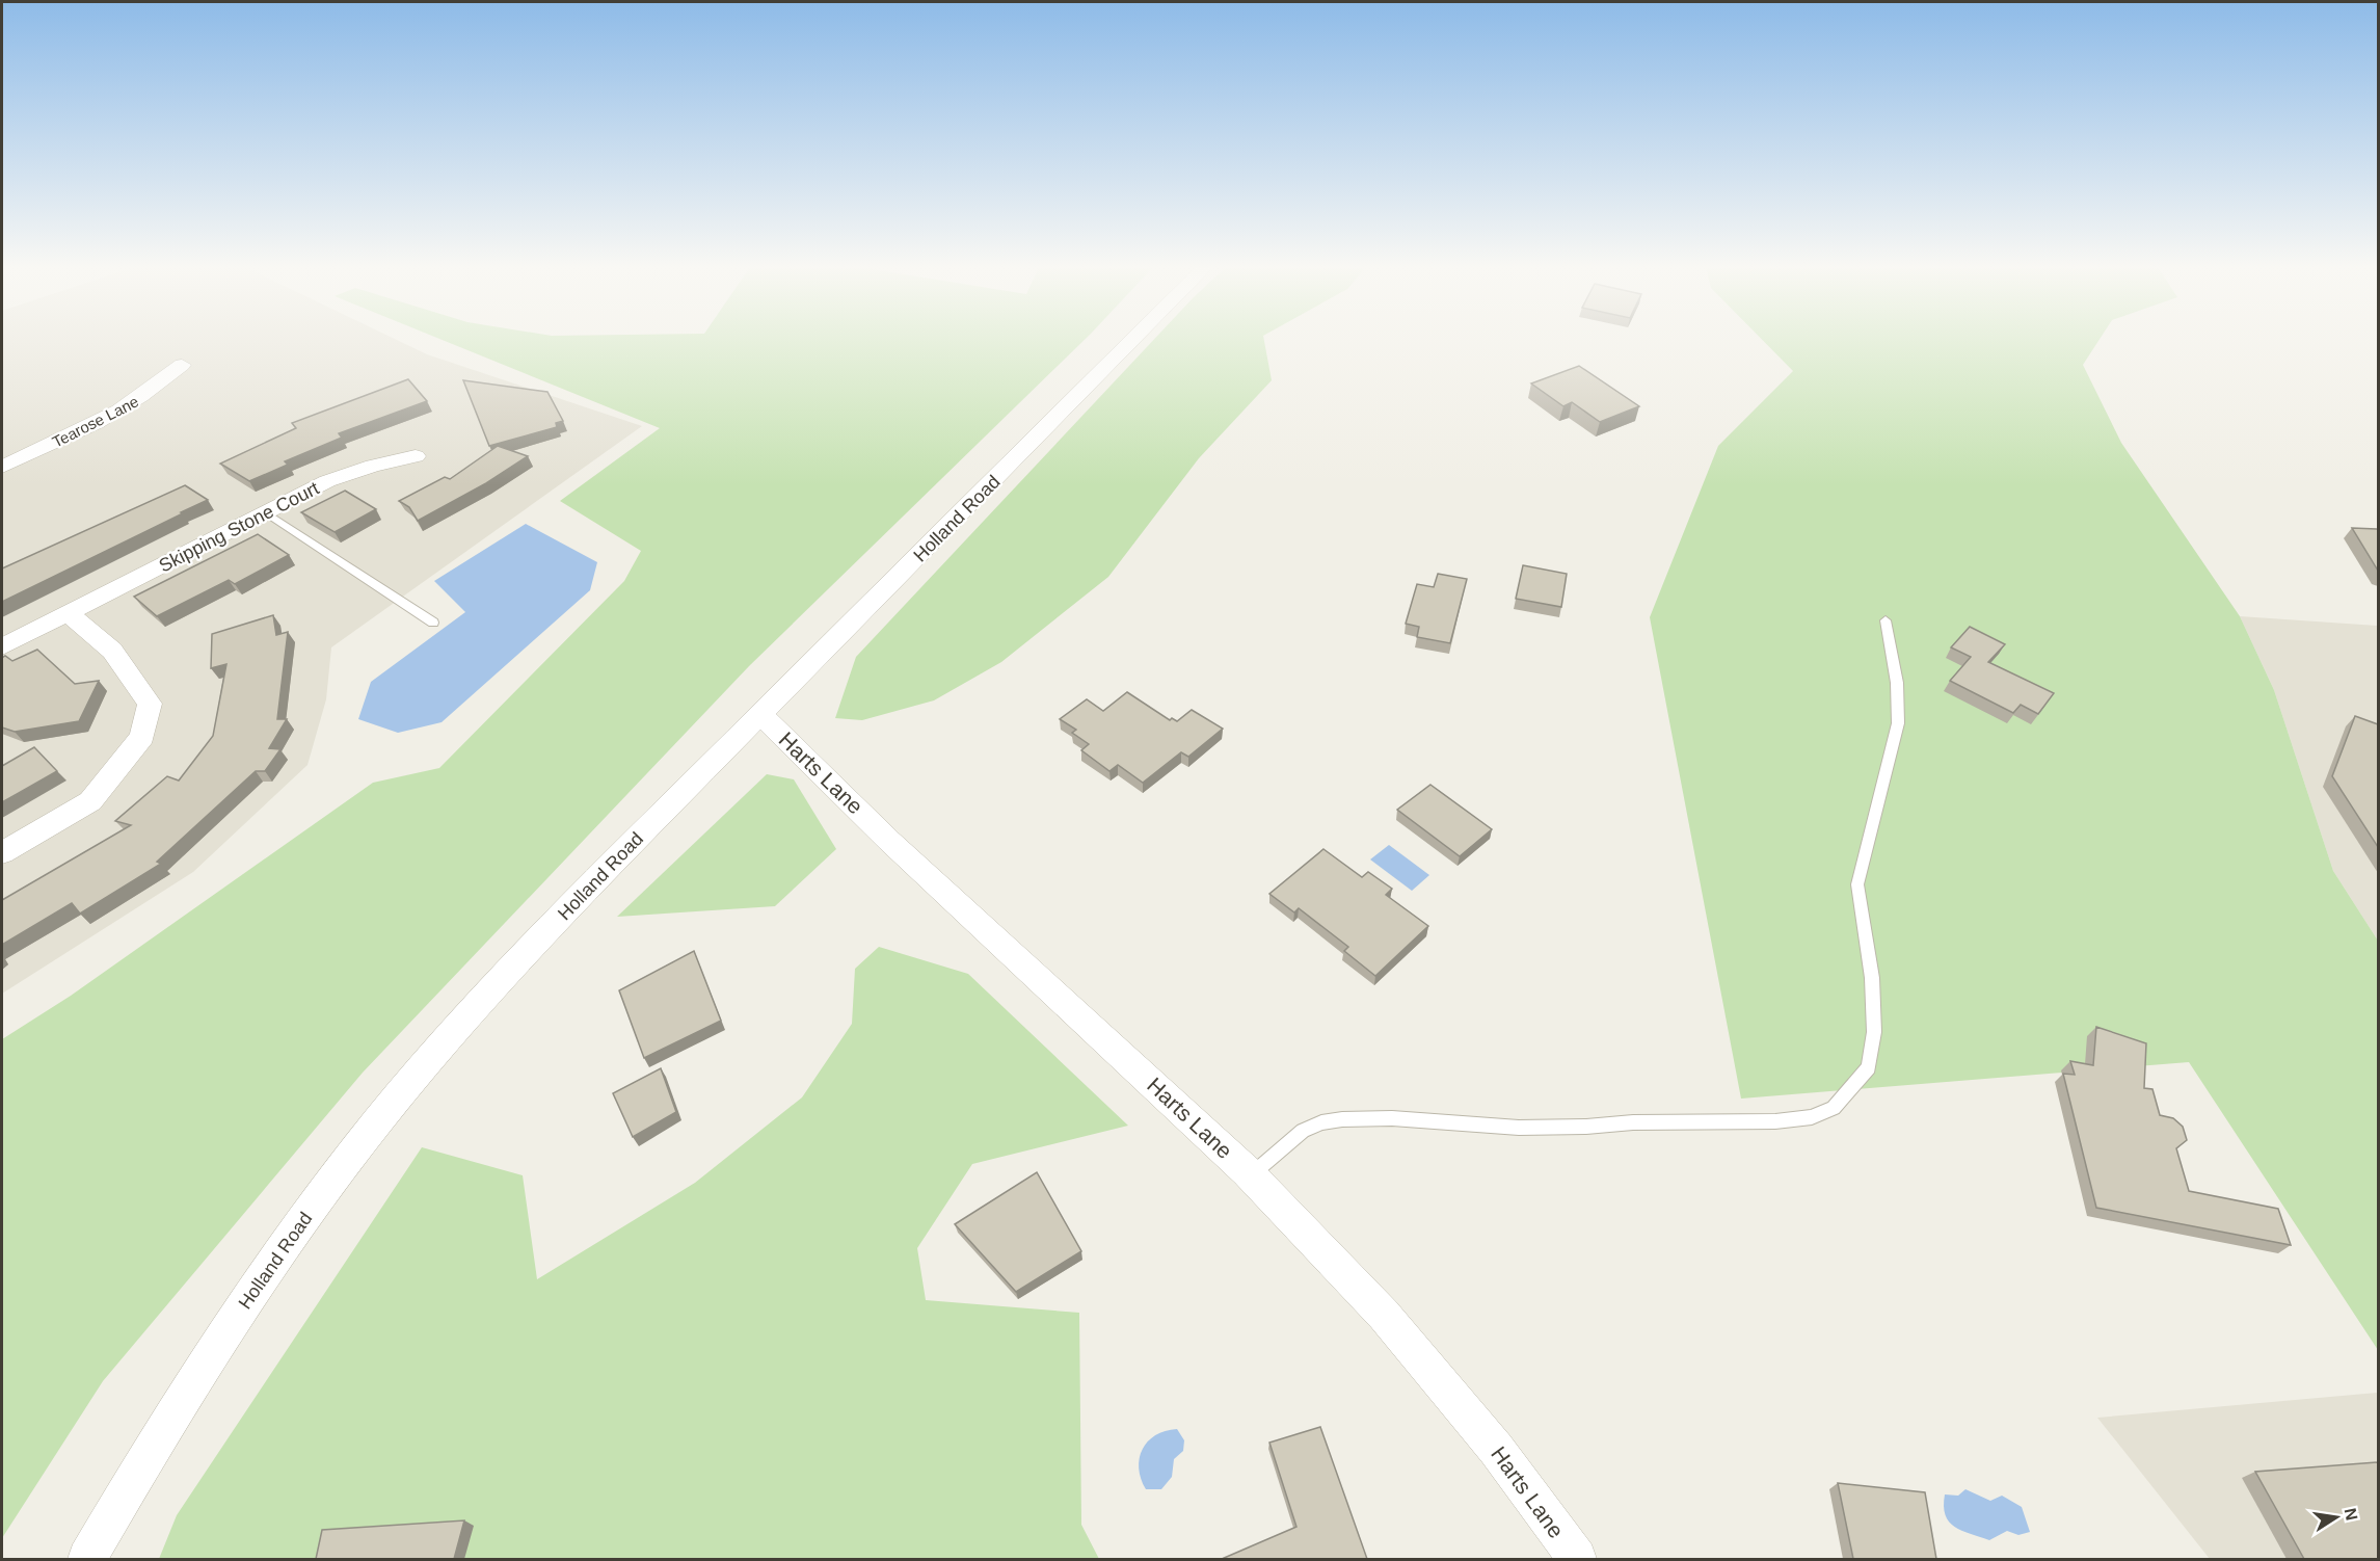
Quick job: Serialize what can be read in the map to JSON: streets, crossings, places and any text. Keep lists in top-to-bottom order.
{
  "streets": {
    "street": [
      "Tearose Lane",
      "Holland Road",
      "Skipping Stone Court",
      "Harts Lane"
    ]
  },
  "crossings": [
    ["Holland Road", "Harts Lane"]
  ],
  "north": "right"
}
